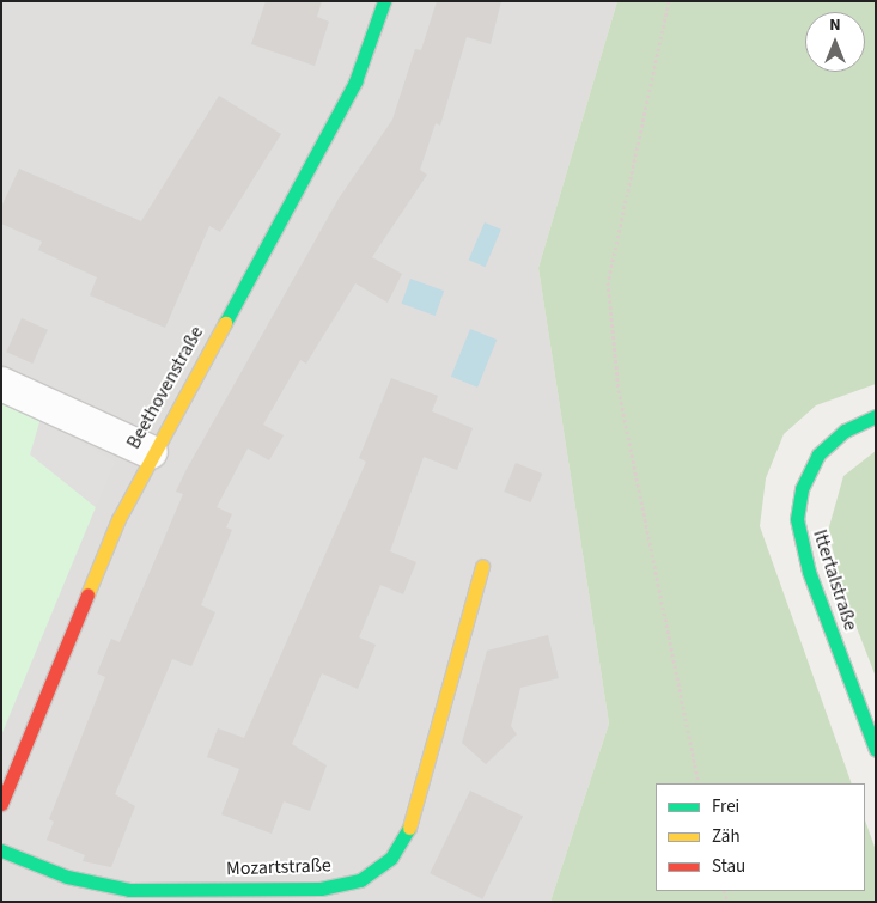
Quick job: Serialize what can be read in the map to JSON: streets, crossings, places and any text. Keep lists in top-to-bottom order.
{
  "streets": {
    "street": ["Beethovenstraße", "Ittertalstraße", "Mozartstraße"]
  },
  "legend": ["Frei", "Zäh", "Stau"],
  "north": "top"
}
